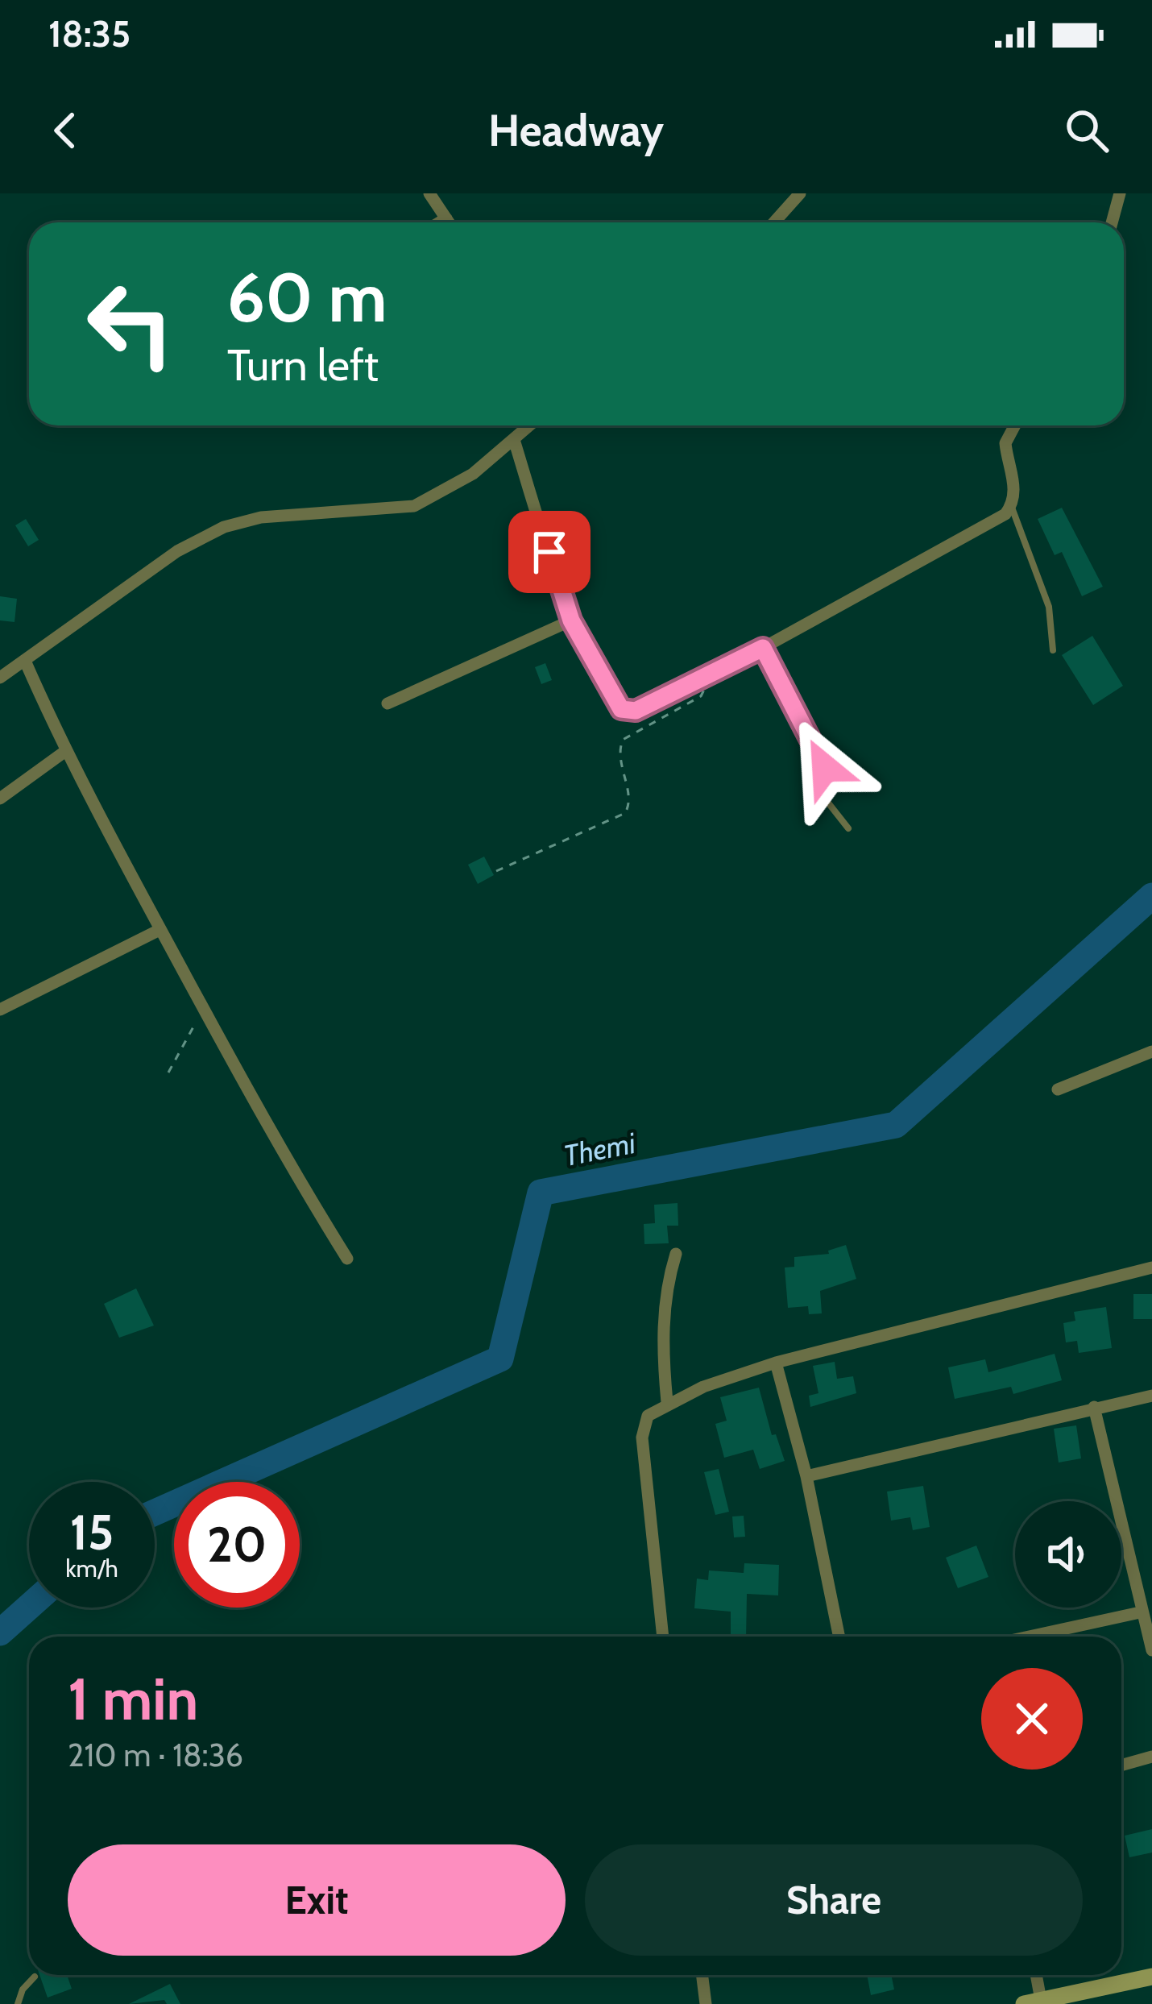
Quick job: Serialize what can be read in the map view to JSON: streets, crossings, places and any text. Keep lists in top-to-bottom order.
{
  "water": ["Themi"],
  "page": {
    "status": "18:35",
    "header": "Headway",
    "turn": ["60 m", "Turn left"],
    "speed": "15 km/h",
    "limit": "20",
    "heading": ["1 min", "210 m · 18:36"],
    "buttons": ["Exit", "Share"]
  }
}
